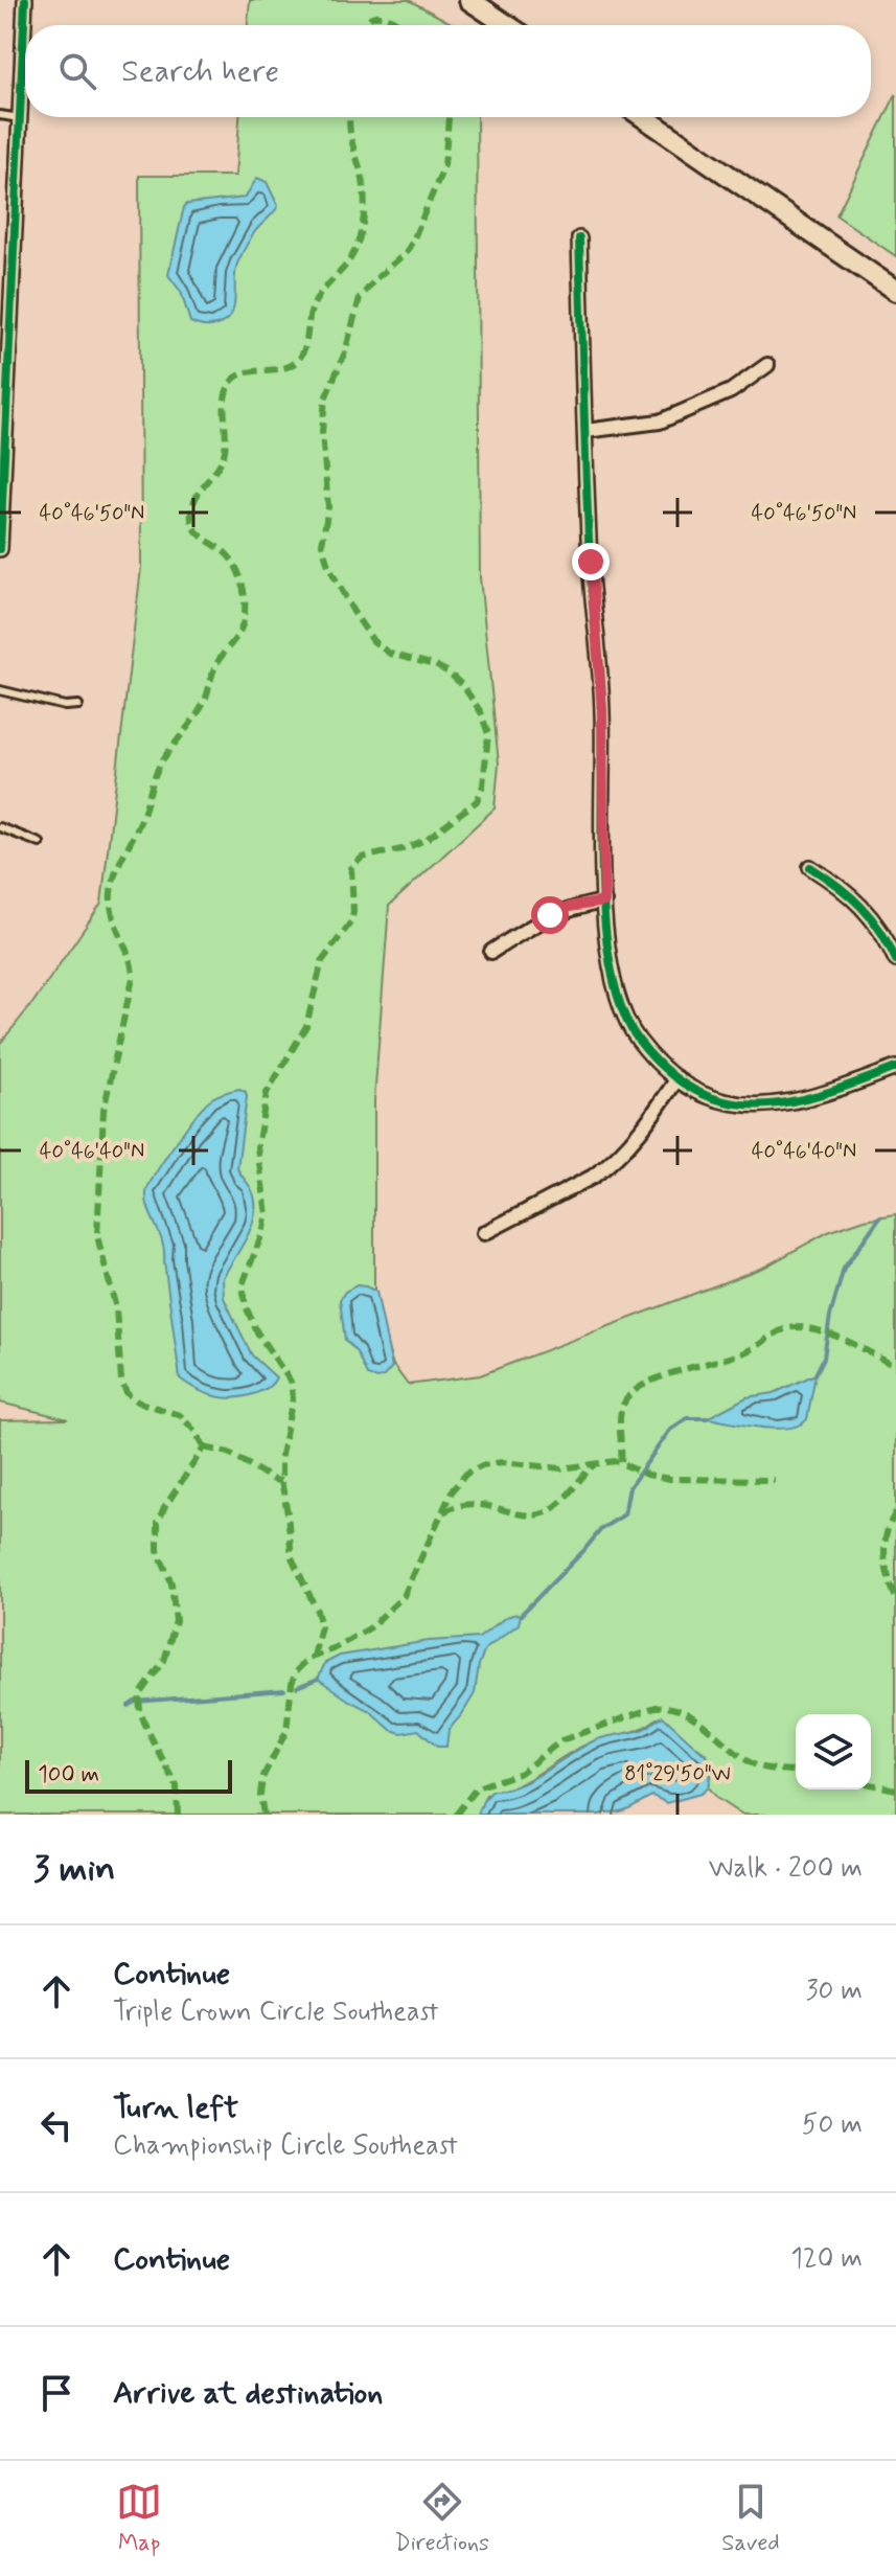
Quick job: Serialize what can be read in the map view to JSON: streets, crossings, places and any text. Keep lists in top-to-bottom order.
{
  "scale_bar": "100 m",
  "page": {
    "search": "Search here",
    "scale": "100 m",
    "heading": ["3 min", "Walk · 200 m"],
    "list": [
      ["Continue", "Triple Crown Circle Southeast", "30 m"],
      ["Turn left", "Championship Circle Southeast", "50 m"],
      ["Continue", "120 m"],
      "Arrive at destination"
    ],
    "nav": ["Map", "Directions", "Saved"]
  },
  "coordinates": ["40°46'50\"N", "40°46'40\"N", "81°29'50\"W"]
}
